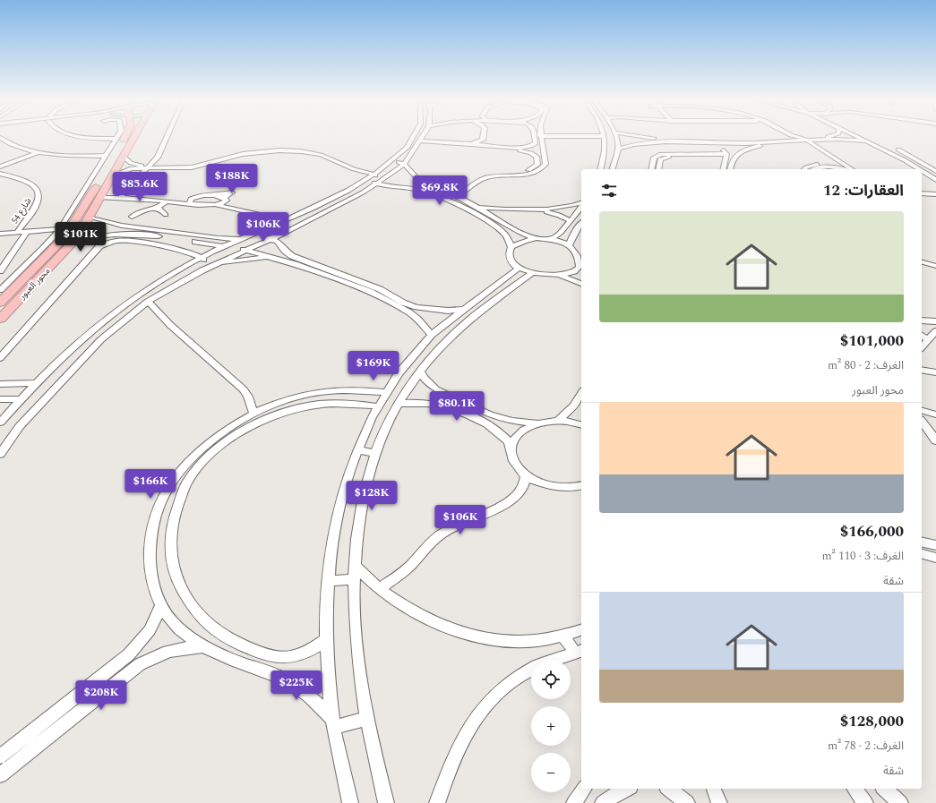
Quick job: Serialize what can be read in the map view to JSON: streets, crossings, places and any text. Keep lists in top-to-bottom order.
{
  "streets": {
    "highway": ["محور العبور"],
    "street": ["شارع 54"]
  },
  "page": {
    "price": [
      "$188K",
      "$85.6K",
      "$69.8K",
      "$106K",
      "$101K",
      "$169K",
      "$80.1K",
      "$166K",
      "$128K",
      "$106K",
      "$225K",
      "$208K"
    ],
    "heading": "العقارات: 12",
    "list": [
      {
        "name": "$101,000",
        "note": "الغرف: 2 · 80 m² · محور العبور"
      },
      {
        "name": "$166,000",
        "note": "الغرف: 3 · 110 m² · شقة"
      },
      {
        "name": "$128,000",
        "note": "الغرف: 2 · 78 m² · شقة"
      }
    ],
    "map_buttons": ["+", "−"]
  }
}
